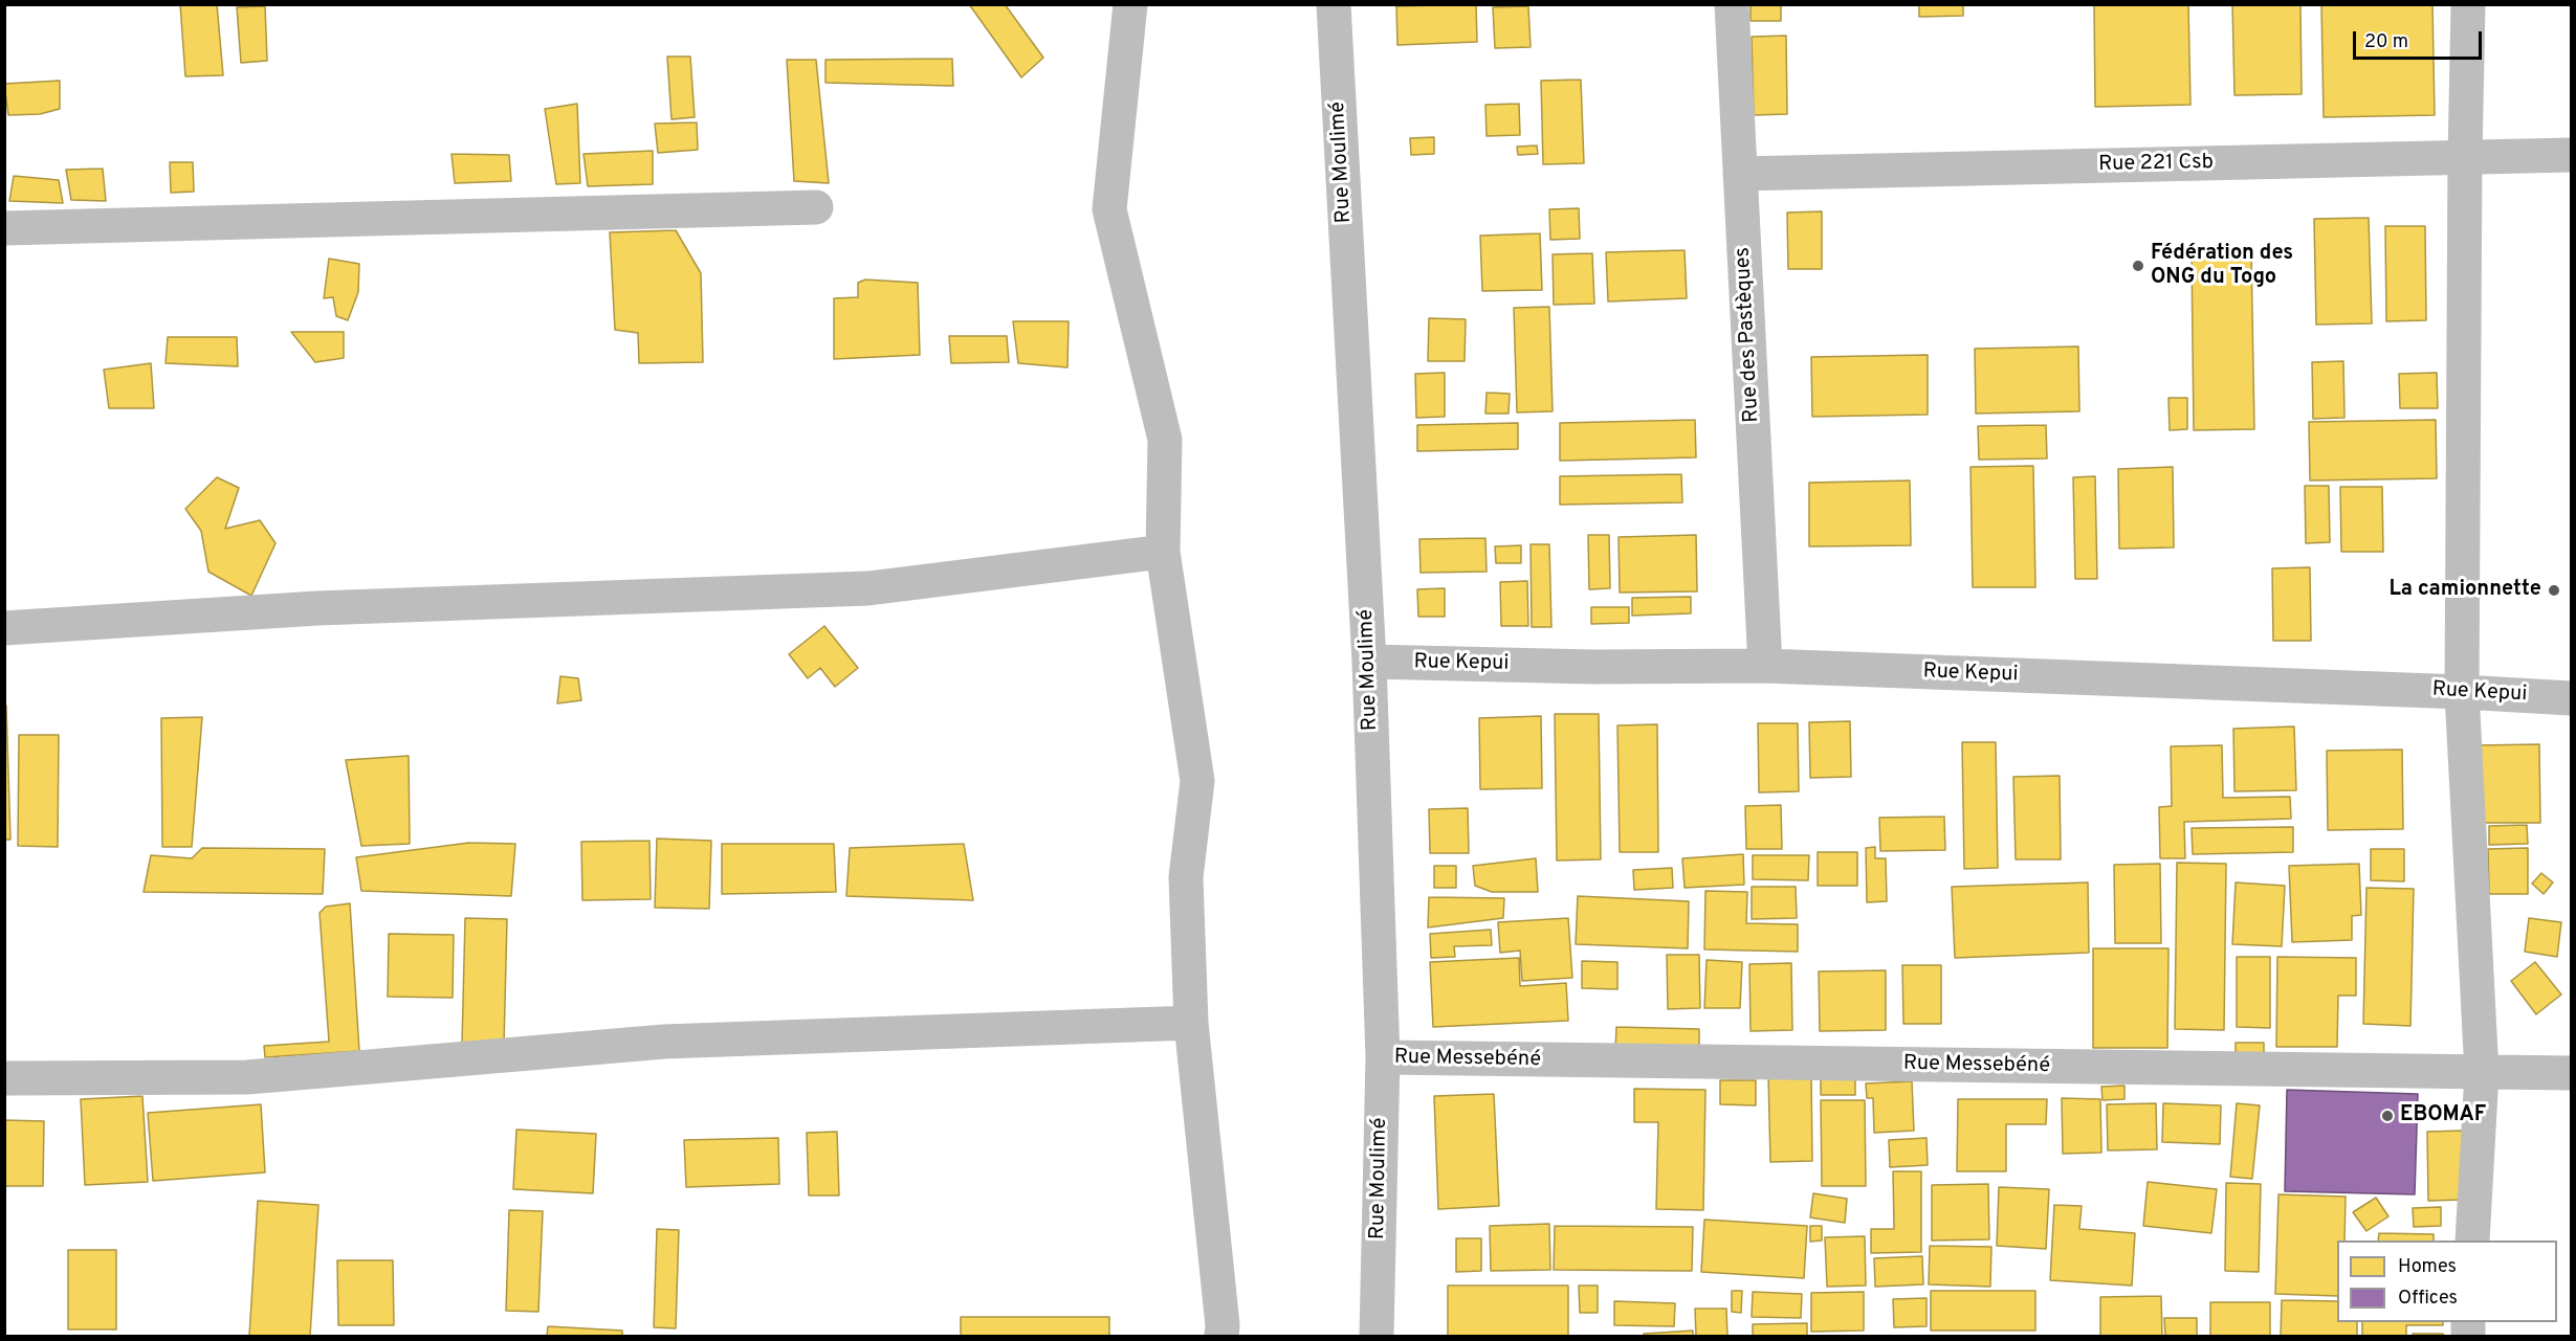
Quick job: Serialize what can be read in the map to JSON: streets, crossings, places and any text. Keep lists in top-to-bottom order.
{
  "streets": {
    "street": [
      "Rue Moulimé",
      "Rue 221 Csb",
      "Rue des Pastèques",
      "Rue Kepui",
      "Rue Messebéné"
    ]
  },
  "crossings": [
    ["Rue Moulimé", "Rue Kepui"],
    ["Rue Moulimé", "Rue Messebéné"],
    ["Rue 221 Csb", "Rue des Pastèques"],
    ["Rue des Pastèques", "Rue Kepui"]
  ],
  "places": ["Fédération des ONG du Togo", "La camionnette", "EBOMAF"],
  "legend": ["Homes", "Offices"],
  "scale_bar": "20 m"
}
